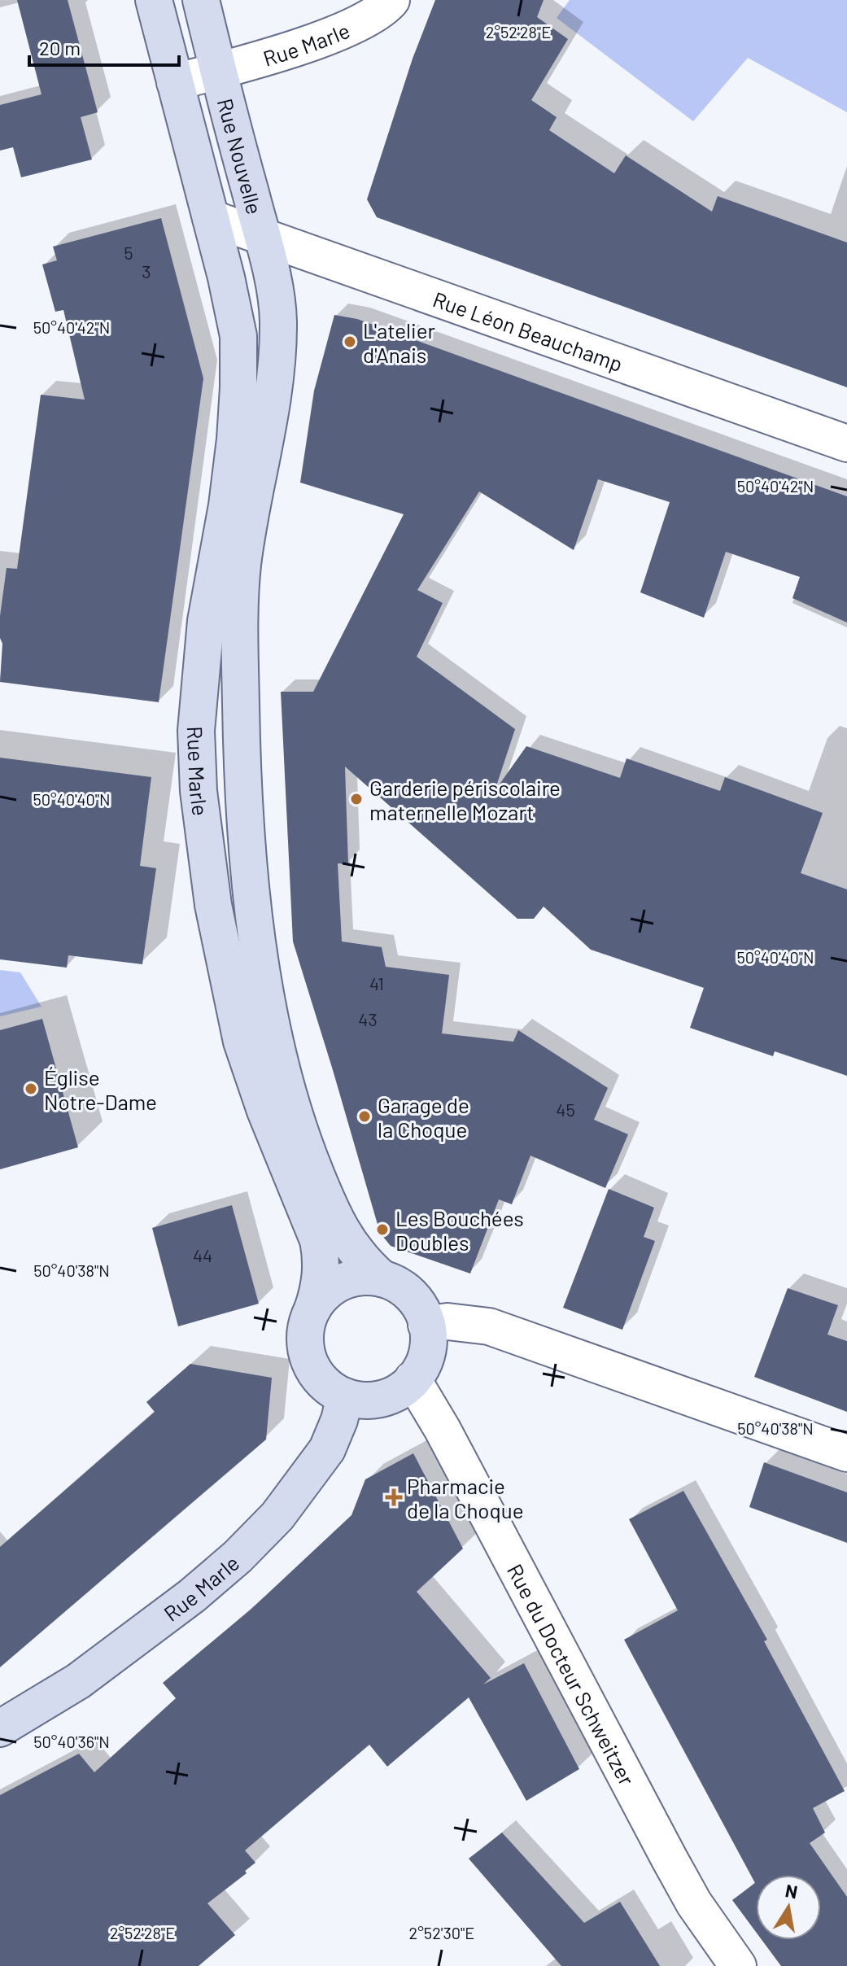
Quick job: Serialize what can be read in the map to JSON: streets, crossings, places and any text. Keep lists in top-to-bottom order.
{
  "streets": {
    "main road": ["Rue Marle", "Rue Nouvelle"],
    "street": ["Rue Léon Beauchamp", "Rue du Docteur Schweitzer"]
  },
  "crossings": [
    ["Rue Marle", "Rue Nouvelle"],
    ["Rue Marle", "Rue Léon Beauchamp"],
    ["Rue Marle", "Rue du Docteur Schweitzer"],
    ["Rue Nouvelle", "Rue Léon Beauchamp"]
  ],
  "places": {
    "other": [
      "L'atelier d'Anais",
      "Garderie périscolaire maternelle Mozart",
      "Église Notre-Dame",
      "Garage de la Choque",
      "Les Bouchées Doubles"
    ],
    "health": ["Pharmacie de la Choque"]
  },
  "house_numbers": [
    "5",
    "3",
    "41",
    "43",
    "45",
    "44"
  ],
  "scale_bar": "20 m",
  "north": "top",
  "coordinates": [
    "2°52'28\"E",
    "50°40'42\"N",
    "50°40'40\"N",
    "50°40'38\"N",
    "50°40'36\"N",
    "2°52'30\"E"
  ]
}
